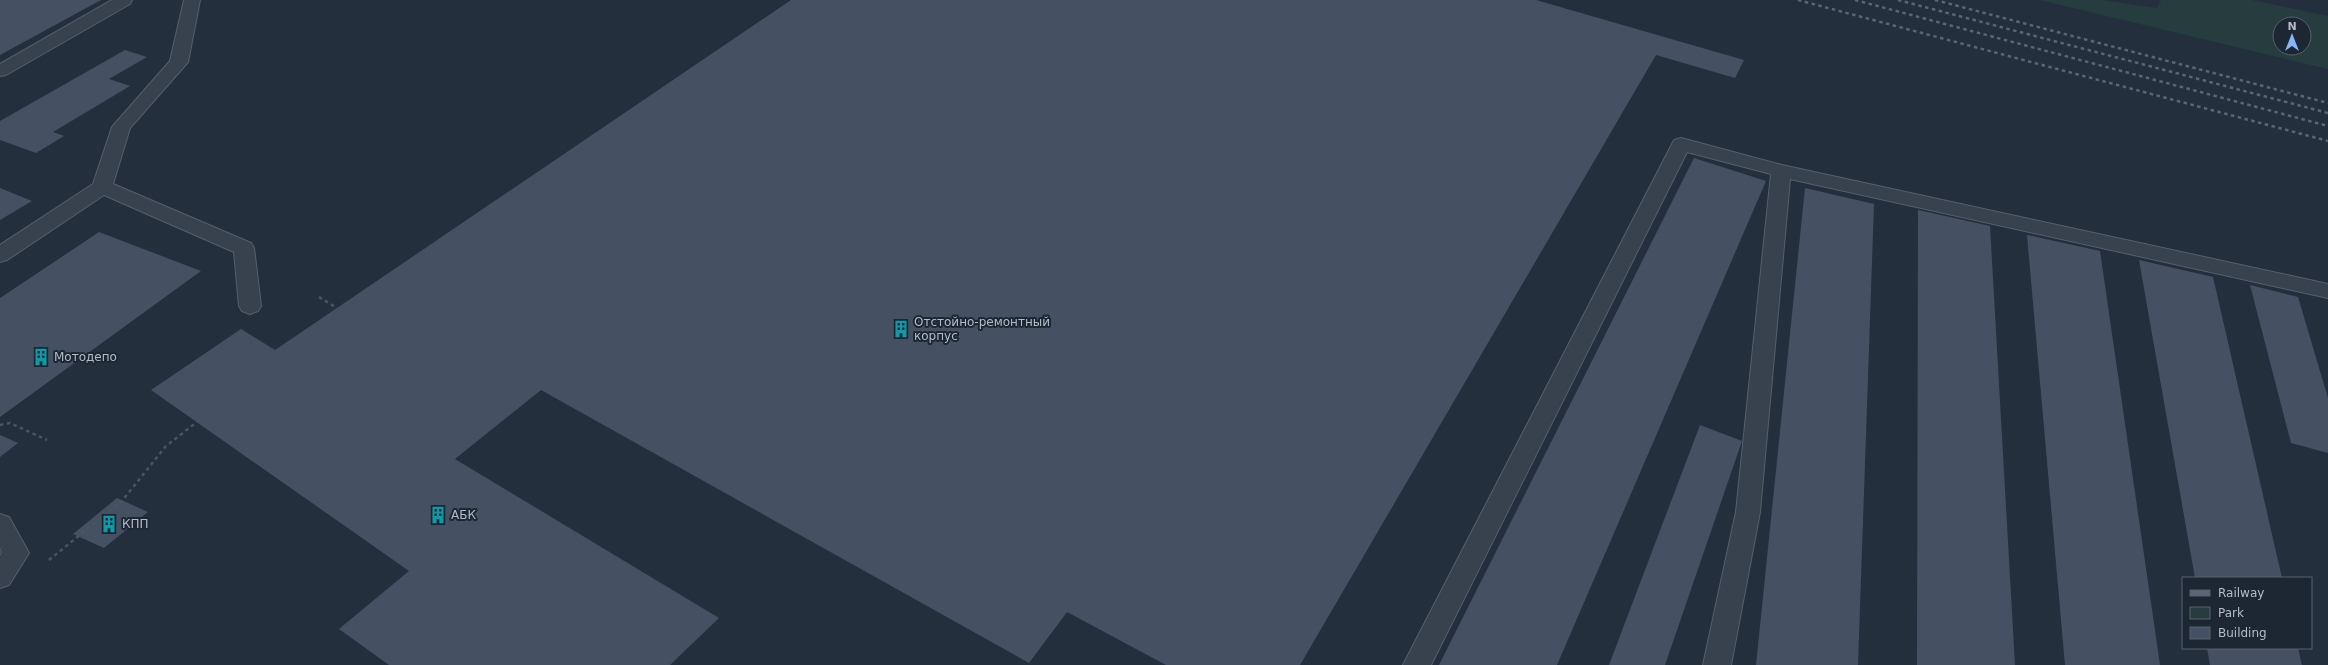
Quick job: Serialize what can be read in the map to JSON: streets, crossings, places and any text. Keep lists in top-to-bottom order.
{
  "places": {
    "building": [
      "Отстойно-ремонтный корпус",
      "Мотодепо",
      "АБК",
      "КПП"
    ]
  },
  "legend": ["Railway", "Park", "Building"],
  "north": "top"
}
